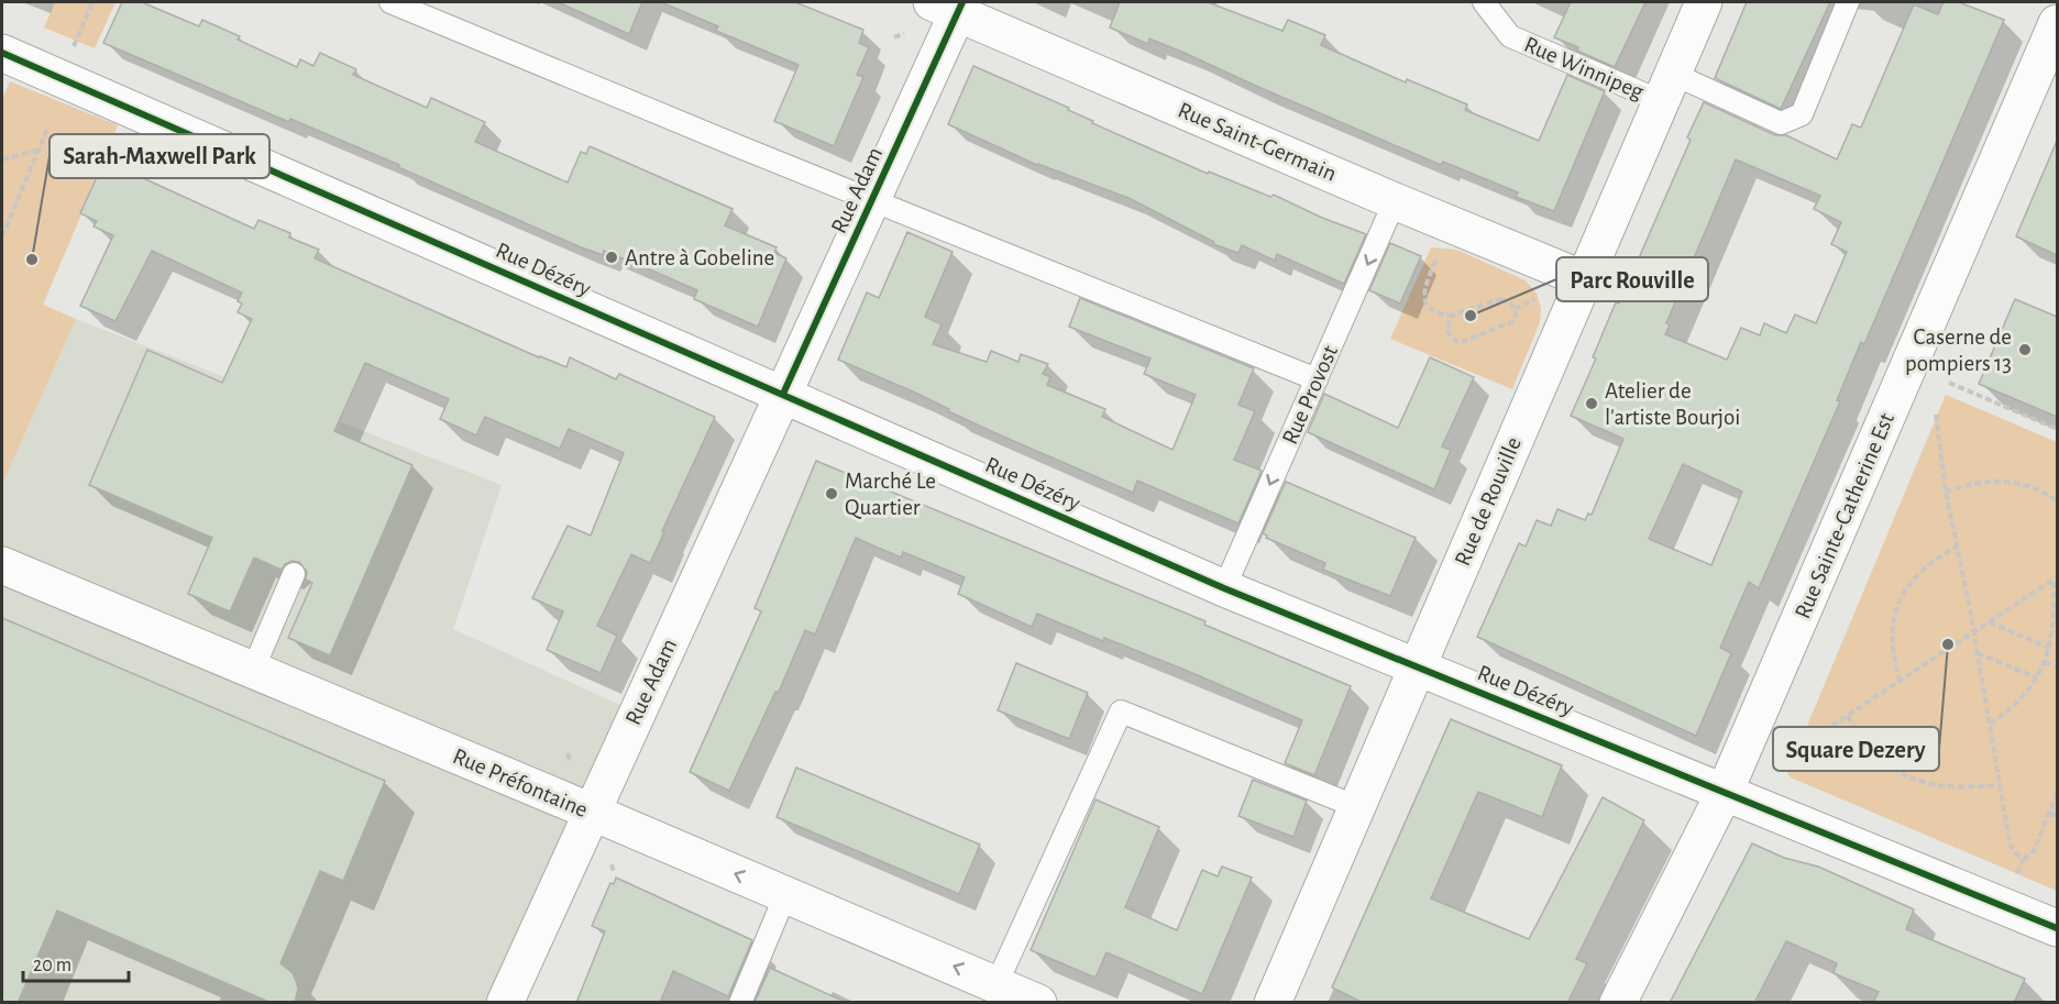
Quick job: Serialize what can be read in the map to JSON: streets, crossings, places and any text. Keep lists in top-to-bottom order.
{
  "streets": {
    "street": [
      "Rue Saint-Germain",
      "Rue Adam",
      "Rue Dézéry",
      "Rue de Rouville",
      "Rue Sainte-Catherine Est",
      "Rue Préfontaine"
    ],
    "lane": ["Rue Winnipeg", "Rue Provost"]
  },
  "crossings": [
    ["Rue Winnipeg", "Rue de Rouville"],
    ["Rue Saint-Germain", "Rue Adam"],
    ["Rue Saint-Germain", "Rue Provost"],
    ["Rue Saint-Germain", "Rue de Rouville"],
    ["Rue Adam", "Rue Dézéry"],
    ["Rue Adam", "Rue Préfontaine"],
    ["Rue Dézéry", "Rue Provost"],
    ["Rue Dézéry", "Rue de Rouville"],
    ["Rue Dézéry", "Rue Sainte-Catherine Est"]
  ],
  "one_way": ["Rue Provost", "Rue Préfontaine"],
  "places": [
    "Antre à Gobeline",
    "Sarah-Maxwell Park",
    "Parc Rouville",
    "Caserne de pompiers 13",
    "Atelier de l'artiste Bourjoi",
    "Marché Le Quartier",
    "Square Dezery"
  ],
  "scale_bar": "20 m"
}
